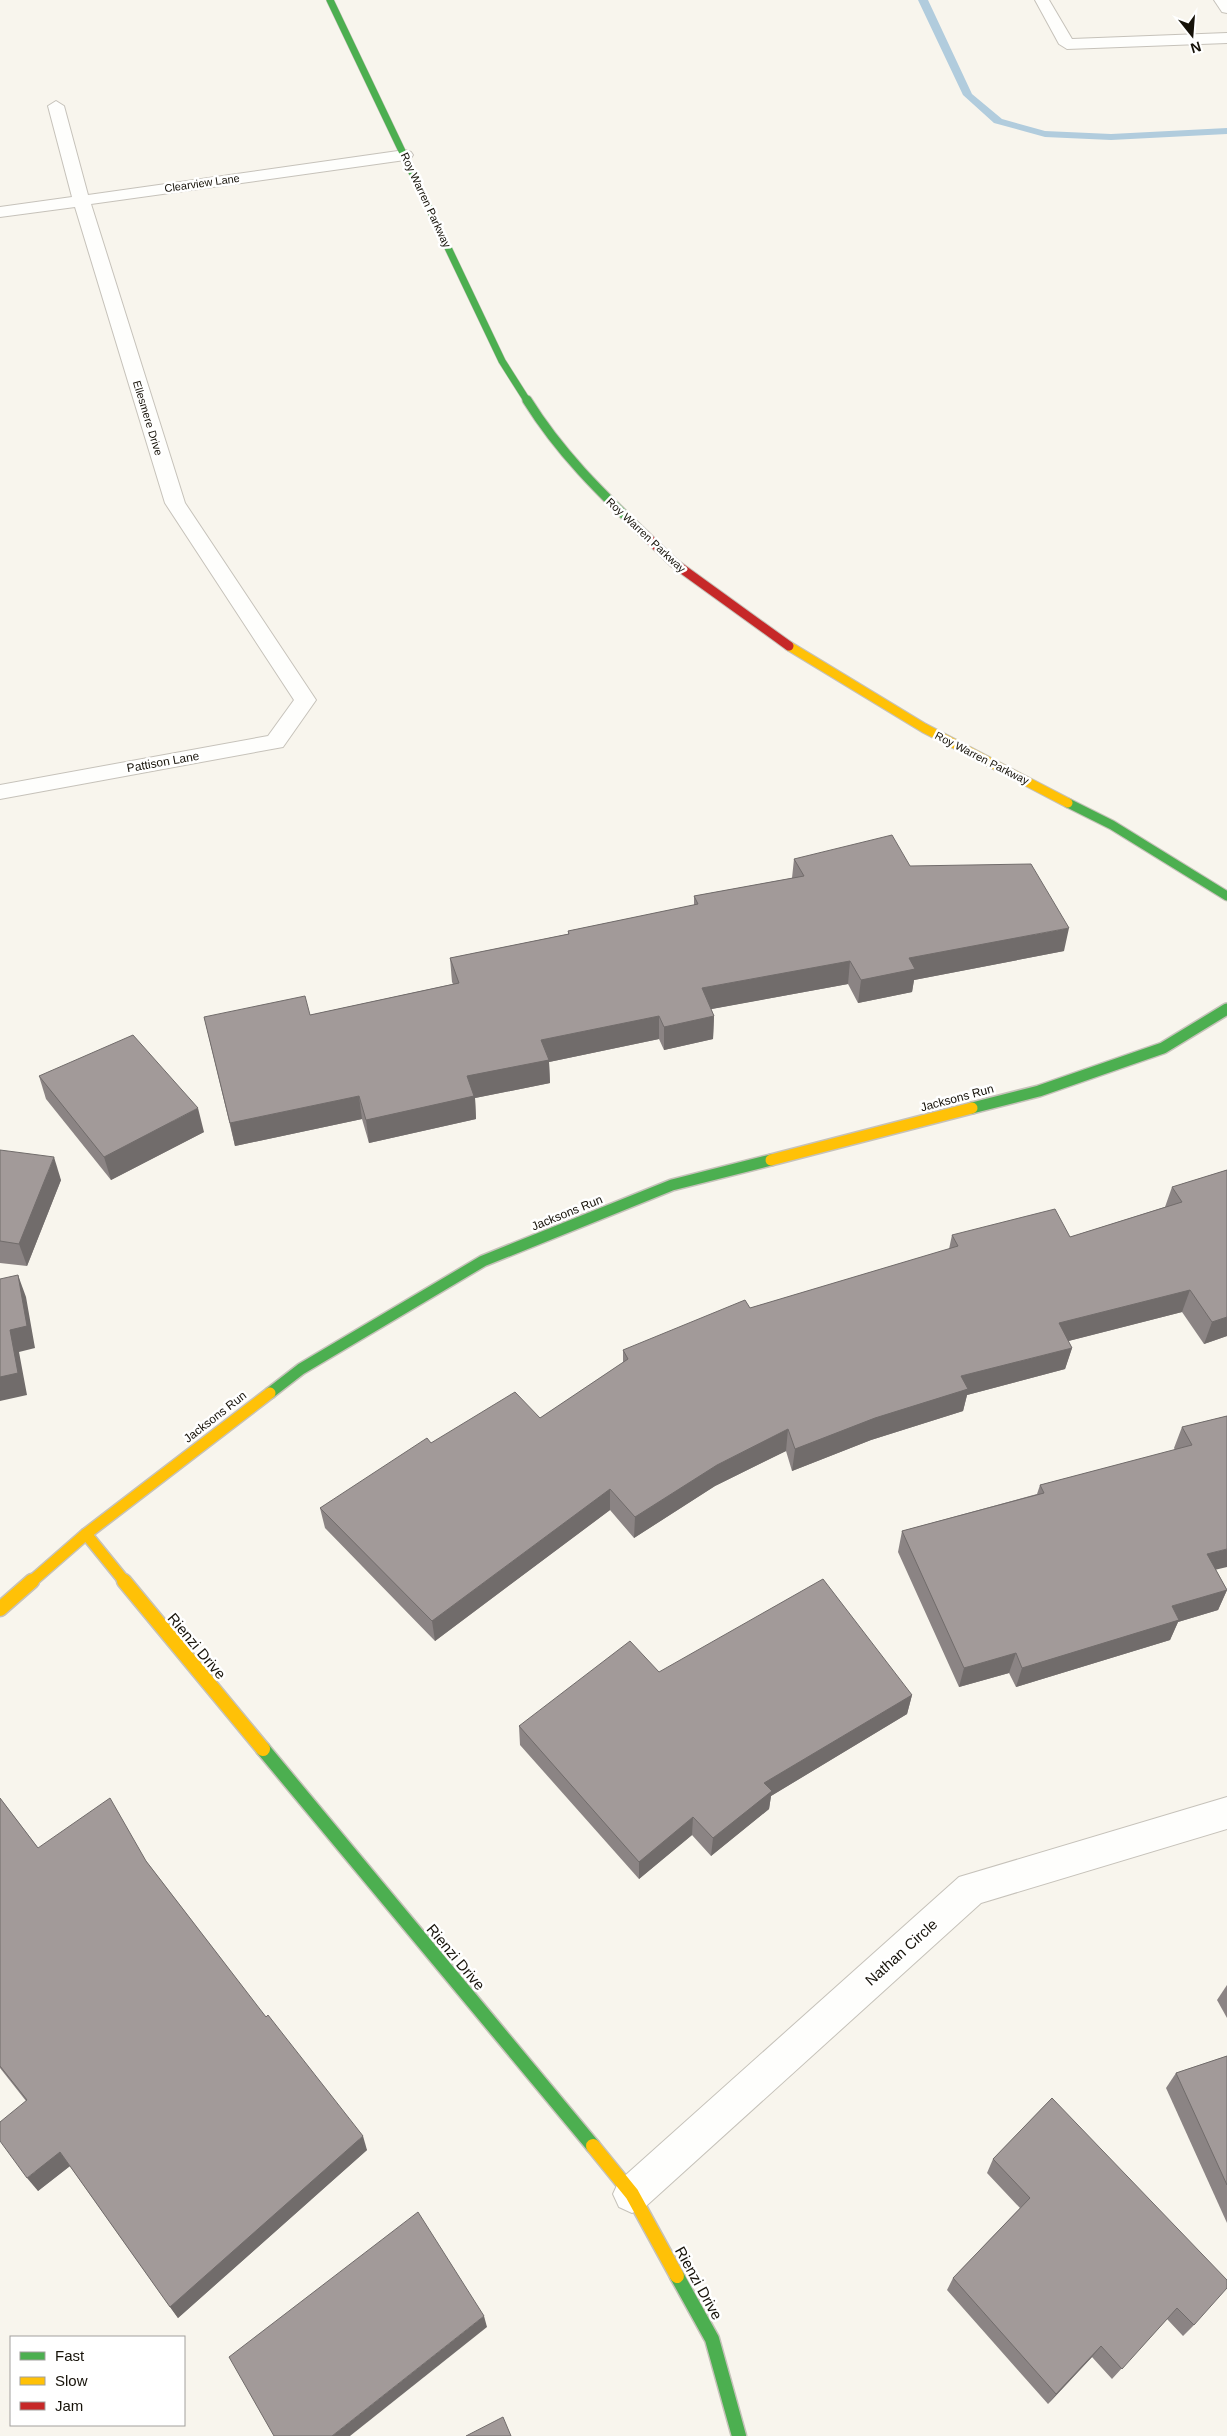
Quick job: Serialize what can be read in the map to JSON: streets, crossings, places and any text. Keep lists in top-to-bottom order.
{
  "streets": {
    "street": [
      "Clearview Lane",
      "Roy Warren Parkway",
      "Ellesmere Drive",
      "Pattison Lane",
      "Jacksons Run",
      "Rienzi Drive",
      "Nathan Circle"
    ]
  },
  "crossings": [
    ["Clearview Lane", "Roy Warren Parkway"],
    ["Clearview Lane", "Ellesmere Drive"],
    ["Ellesmere Drive", "Pattison Lane"],
    ["Jacksons Run", "Rienzi Drive"],
    ["Rienzi Drive", "Nathan Circle"]
  ],
  "legend": ["Fast", "Slow", "Jam"],
  "north": "bottom"
}
